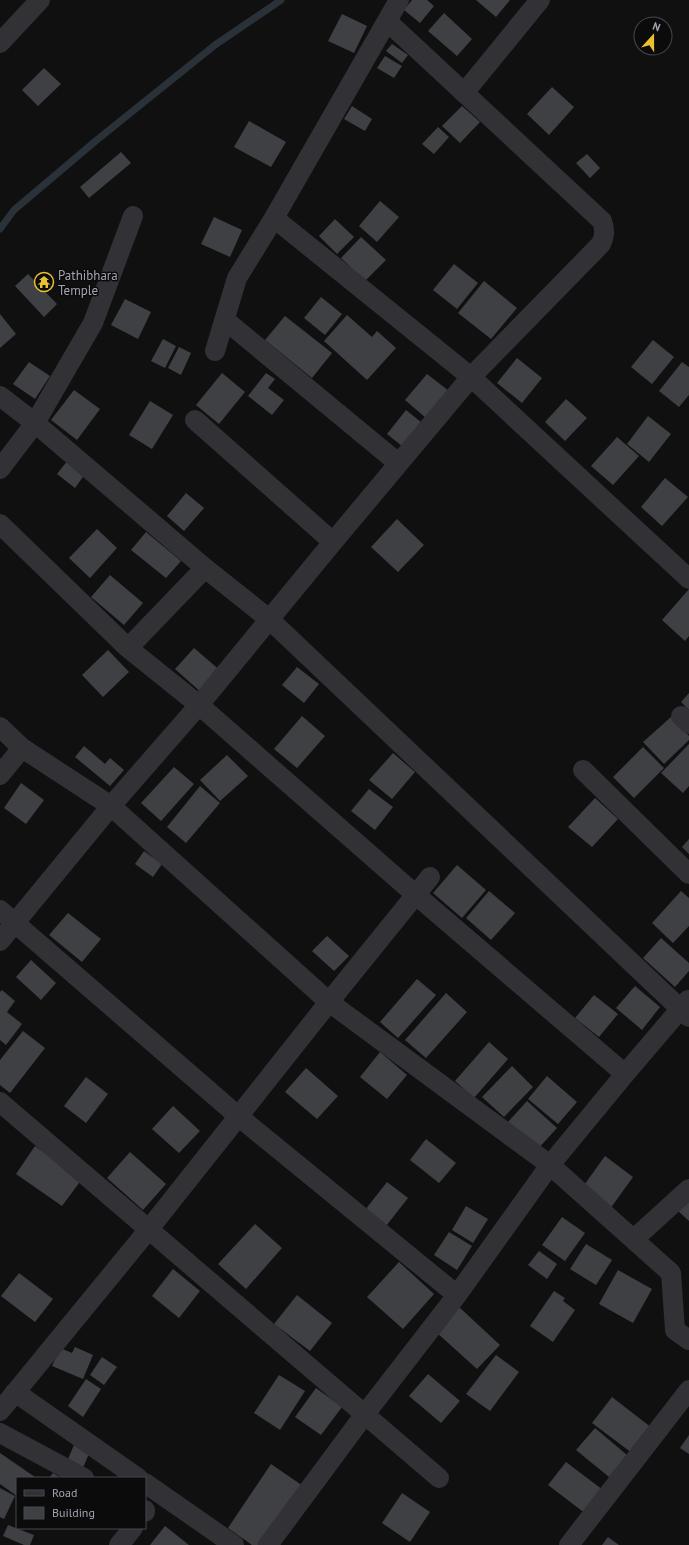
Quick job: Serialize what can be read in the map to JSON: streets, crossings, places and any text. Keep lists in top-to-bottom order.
{
  "places": {
    "temple": ["Pathibhara Temple"]
  },
  "legend": ["Road", "Building"],
  "north": "top"
}
